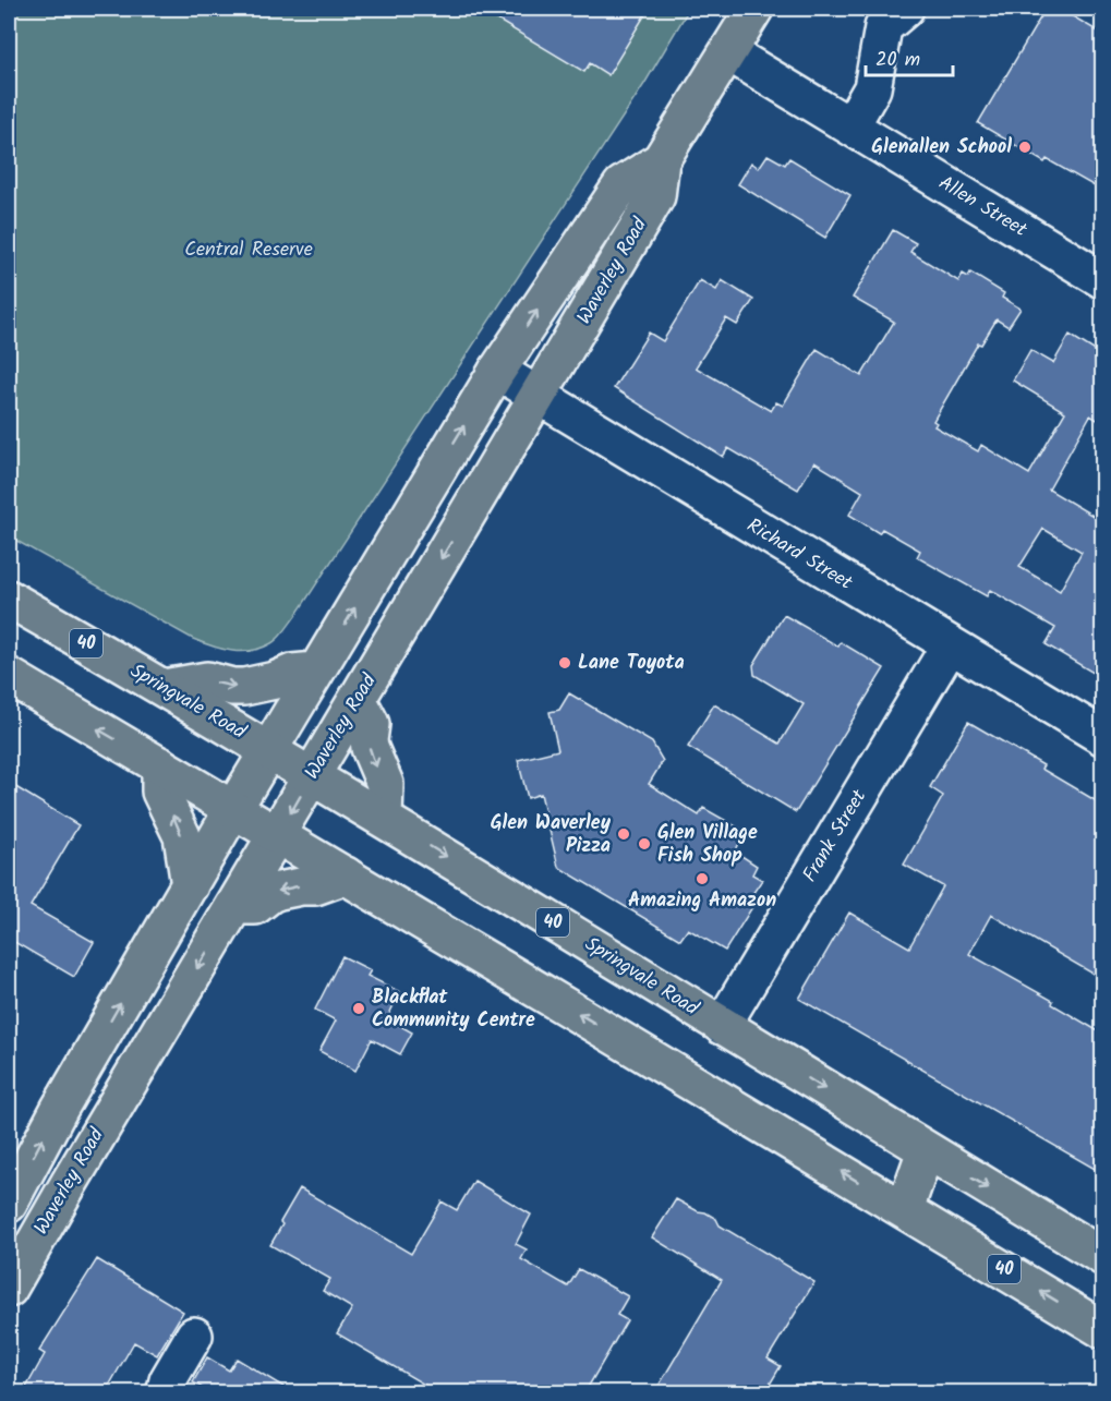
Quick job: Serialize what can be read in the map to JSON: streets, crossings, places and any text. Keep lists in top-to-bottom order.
{
  "streets": {
    "main road": ["Waverley Road", "40", "Springvale Road"],
    "street": ["Allen Street", "Richard Street", "Frank Street"]
  },
  "crossings": [
    ["Allen Street", "Waverley Road"],
    ["Waverley Road", "Richard Street"],
    ["Waverley Road", "40"],
    ["Waverley Road", "Springvale Road"],
    ["Richard Street", "Frank Street"],
    ["Springvale Road", "Frank Street"]
  ],
  "parks": ["Central Reserve"],
  "places": [
    "Glenallen School",
    "Lane Toyota",
    "Glen Waverley Pizza",
    "Glen Village Fish Shop",
    "Amazing Amazon",
    "Blackflat Community Centre"
  ],
  "scale_bar": "20 m"
}
